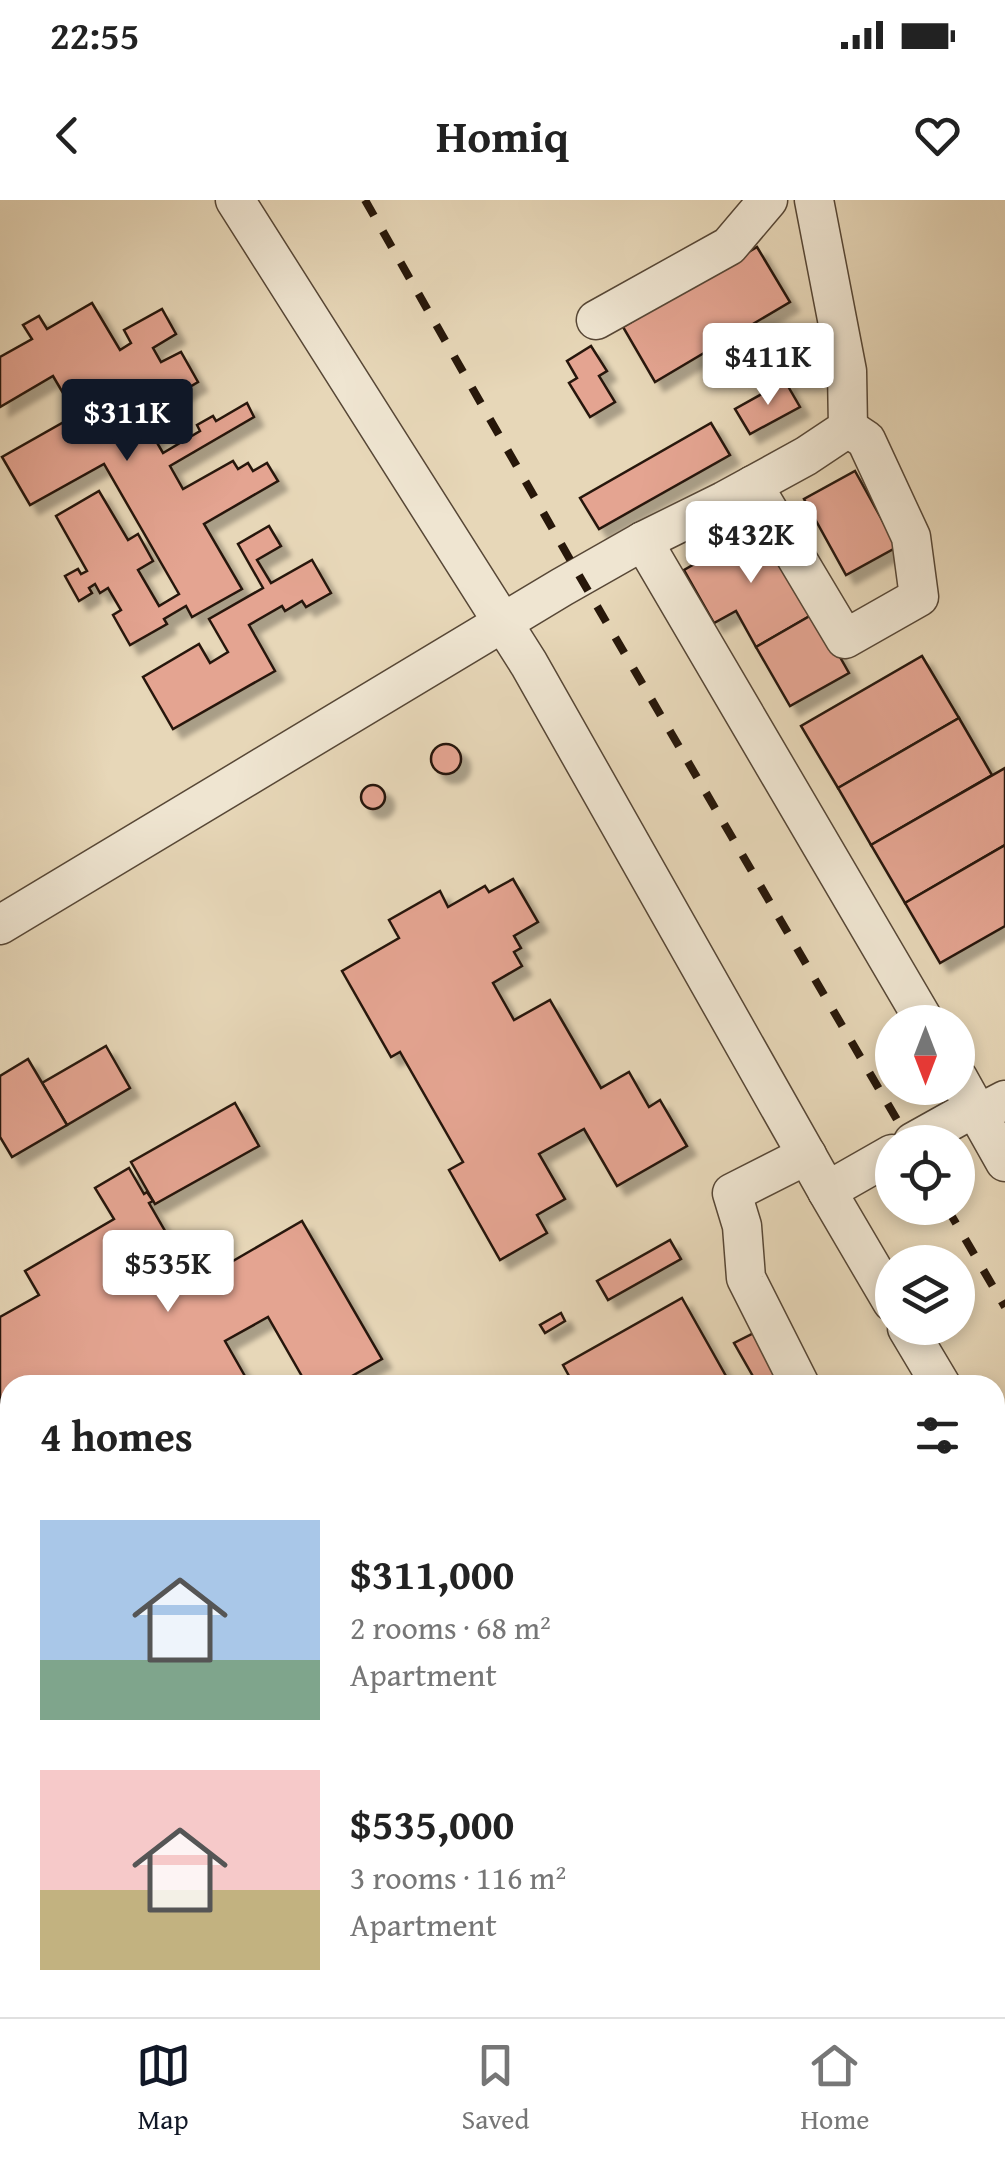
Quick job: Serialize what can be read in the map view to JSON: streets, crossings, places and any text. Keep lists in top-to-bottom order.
{
  "north": "bottom",
  "page": {
    "status": "22:55",
    "header": "Homiq",
    "price": [
      "$411K",
      "$311K",
      "$432K",
      "$535K"
    ],
    "heading": "4 homes",
    "list": [
      {
        "name": "$311,000",
        "note": "2 rooms · 68 m² · Apartment"
      },
      {
        "name": "$535,000",
        "note": "3 rooms · 116 m² · Apartment"
      }
    ],
    "tabs": ["Map", "Saved", "Home"]
  }
}
